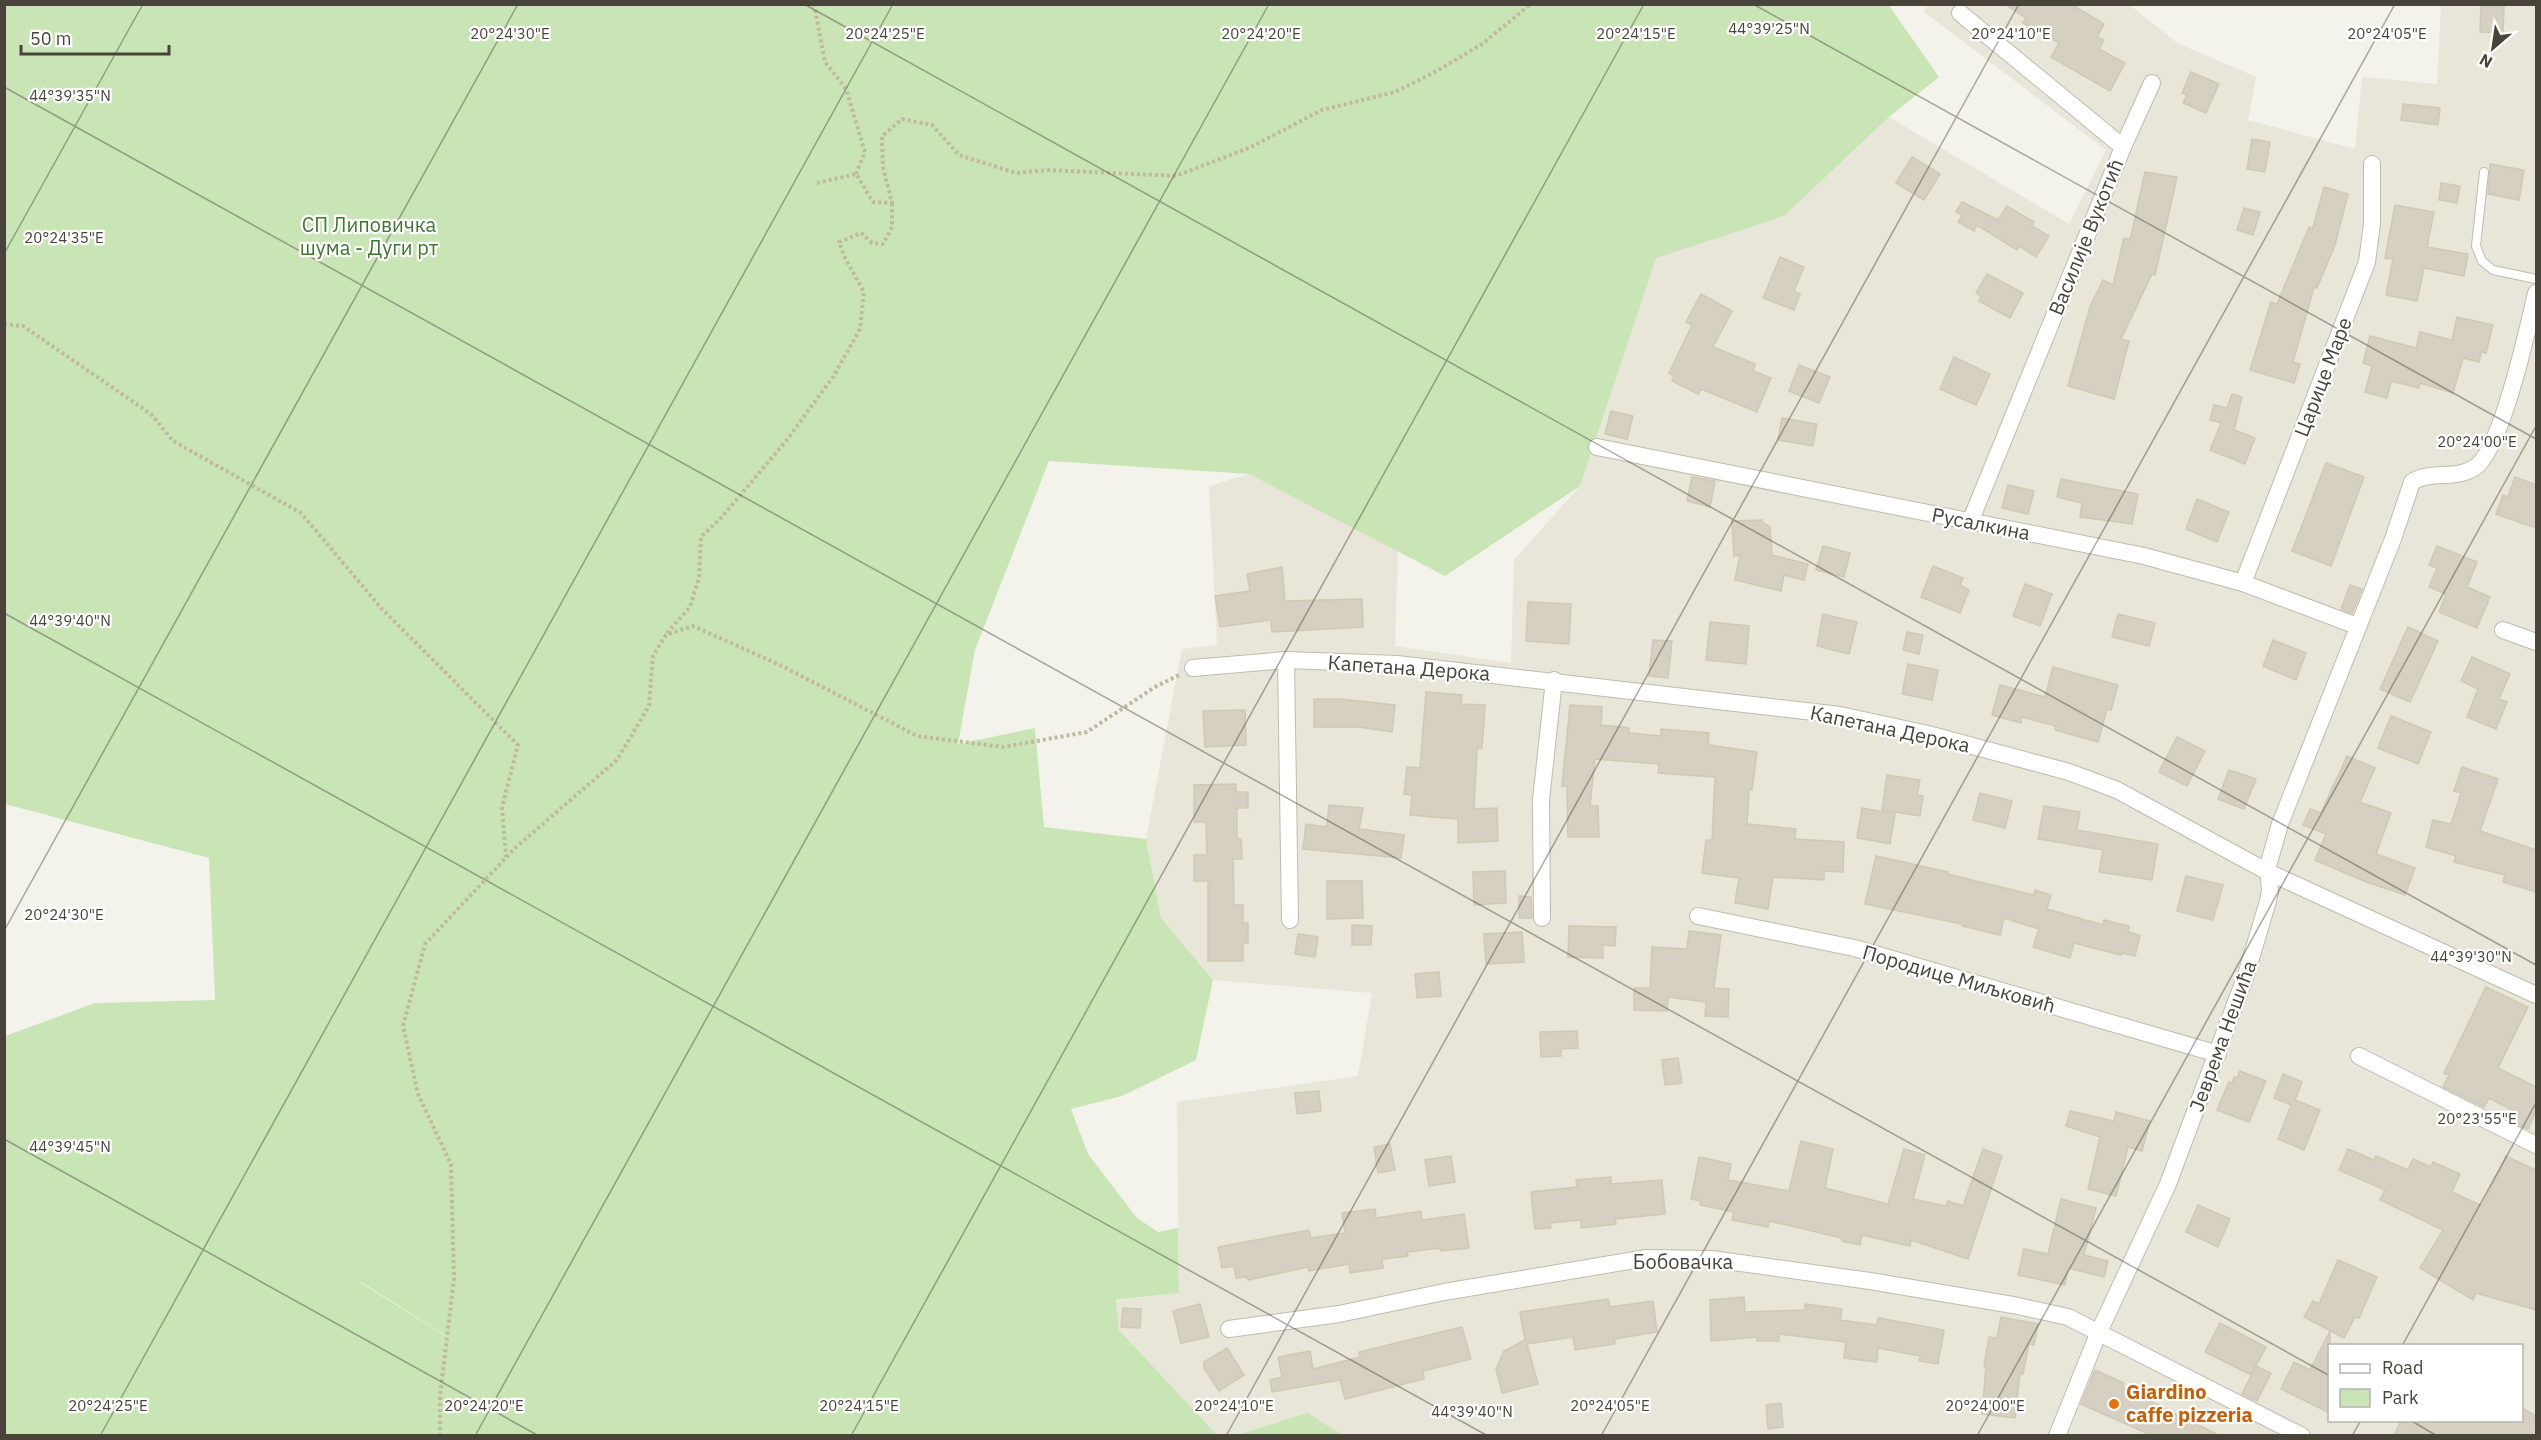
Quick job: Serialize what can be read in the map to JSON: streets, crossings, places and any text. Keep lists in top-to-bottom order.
{
  "streets": {
    "street": [
      "Василије Вукотић",
      "Царице Маре",
      "Русалкина",
      "Капетана Дерока",
      "Породице Миљковић",
      "Јеврема Нешића",
      "Бобовачка"
    ]
  },
  "crossings": [
    ["Василије Вукотић", "Русалкина"],
    ["Царице Маре", "Русалкина"],
    ["Русалкина", "Јеврема Нешића"],
    ["Капетана Дерока", "Јеврема Нешића"],
    ["Породице Миљковић", "Јеврема Нешића"],
    ["Јеврема Нешића", "Бобовачка"]
  ],
  "parks": ["СП Липовичка шума - Дуги рт"],
  "places": ["Giardino caffe pizzeria"],
  "legend": ["Road", "Park"],
  "scale_bar": "50 m",
  "north": "bottom left",
  "coordinates": [
    "44°39'25\"N",
    "20°24'30\"E",
    "20°24'25\"E",
    "20°24'20\"E",
    "20°24'15\"E",
    "20°24'10\"E",
    "20°24'05\"E",
    "44°39'35\"N",
    "20°24'35\"E",
    "20°24'00\"E",
    "44°39'40\"N",
    "44°39'30\"N",
    "20°23'55\"E",
    "44°39'45\"N"
  ]
}
